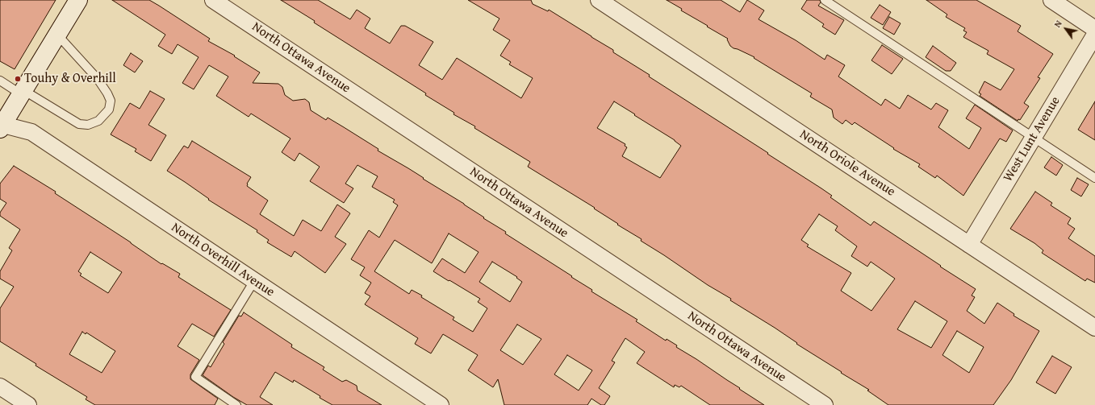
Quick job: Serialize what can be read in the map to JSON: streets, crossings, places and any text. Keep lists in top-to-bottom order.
{
  "streets": {
    "street": [
      "North Ottawa Avenue",
      "West Lunt Avenue",
      "North Oriole Avenue",
      "North Overhill Avenue"
    ]
  },
  "crossings": [
    ["West Lunt Avenue", "North Oriole Avenue"]
  ],
  "places": ["Touhy & Overhill"],
  "north": "top left"
}
